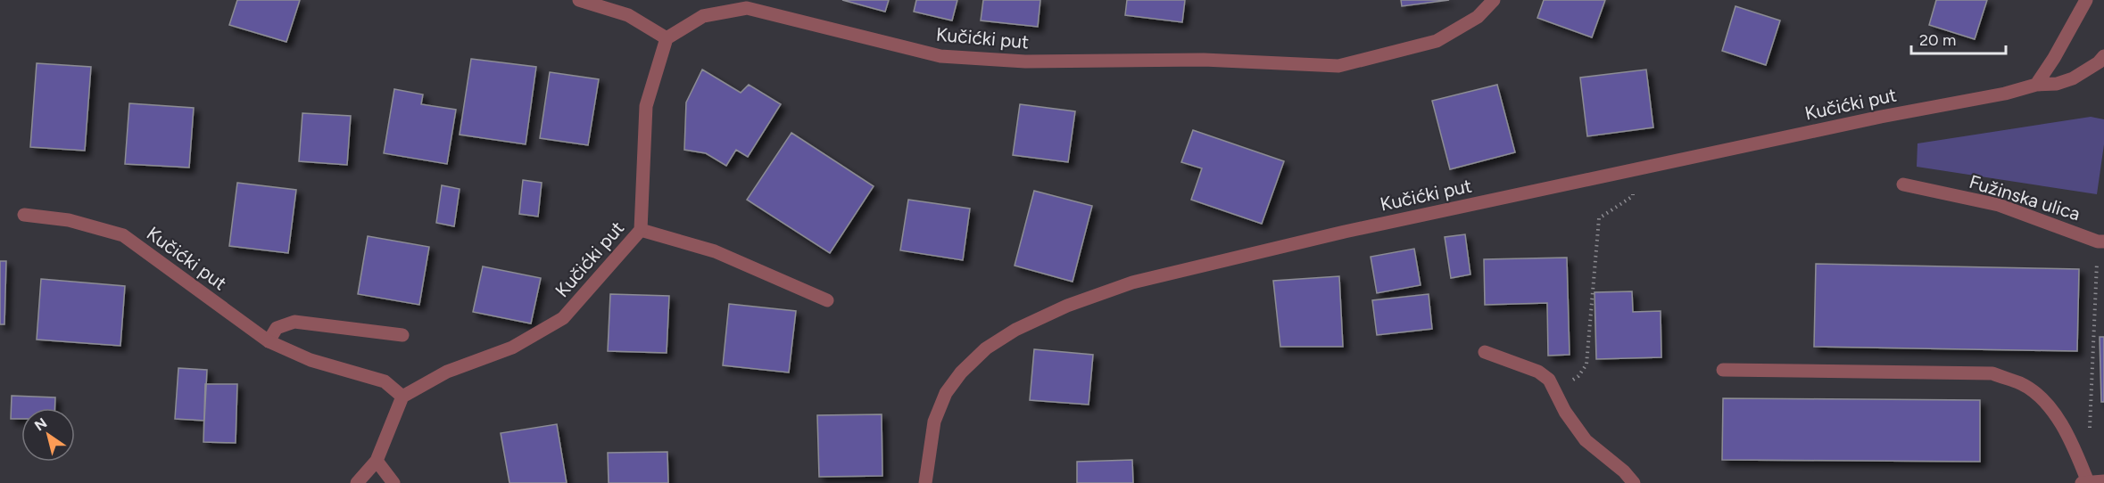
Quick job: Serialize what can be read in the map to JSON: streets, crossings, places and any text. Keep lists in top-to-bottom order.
{
  "streets": {
    "street": ["Kučićki put", "Fužinska ulica"]
  },
  "scale_bar": "20 m",
  "north": "top left"
}
